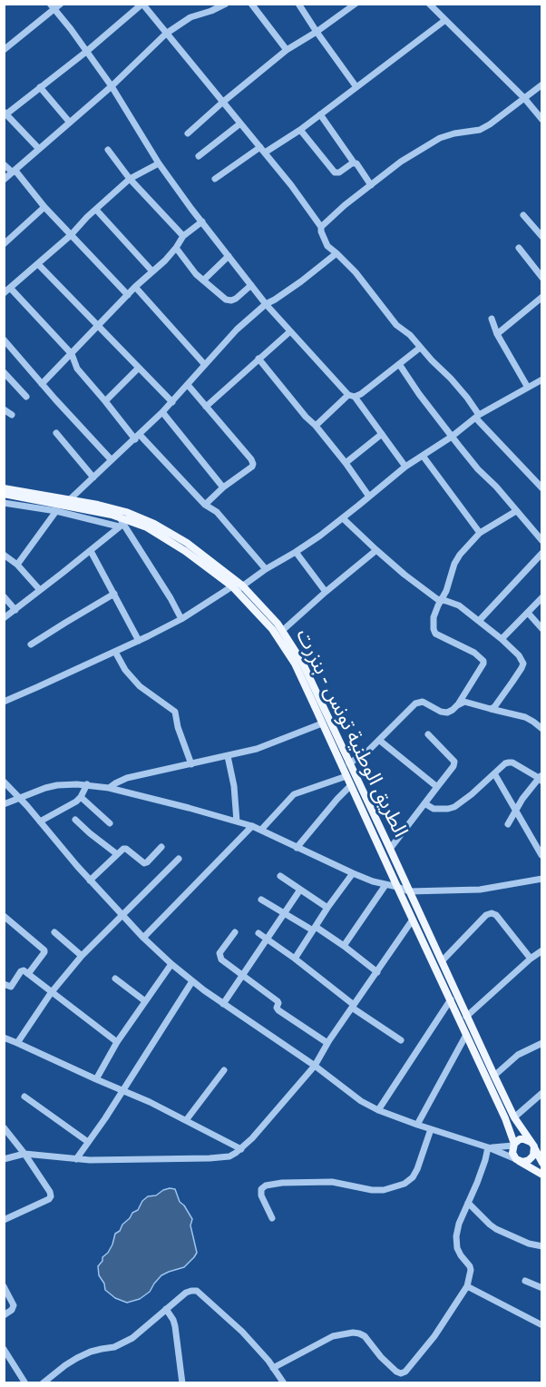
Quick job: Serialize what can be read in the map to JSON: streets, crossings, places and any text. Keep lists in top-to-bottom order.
{
  "streets": {
    "main road": ["الطريق الوطنية تونس - بنزرت"]
  }
}
